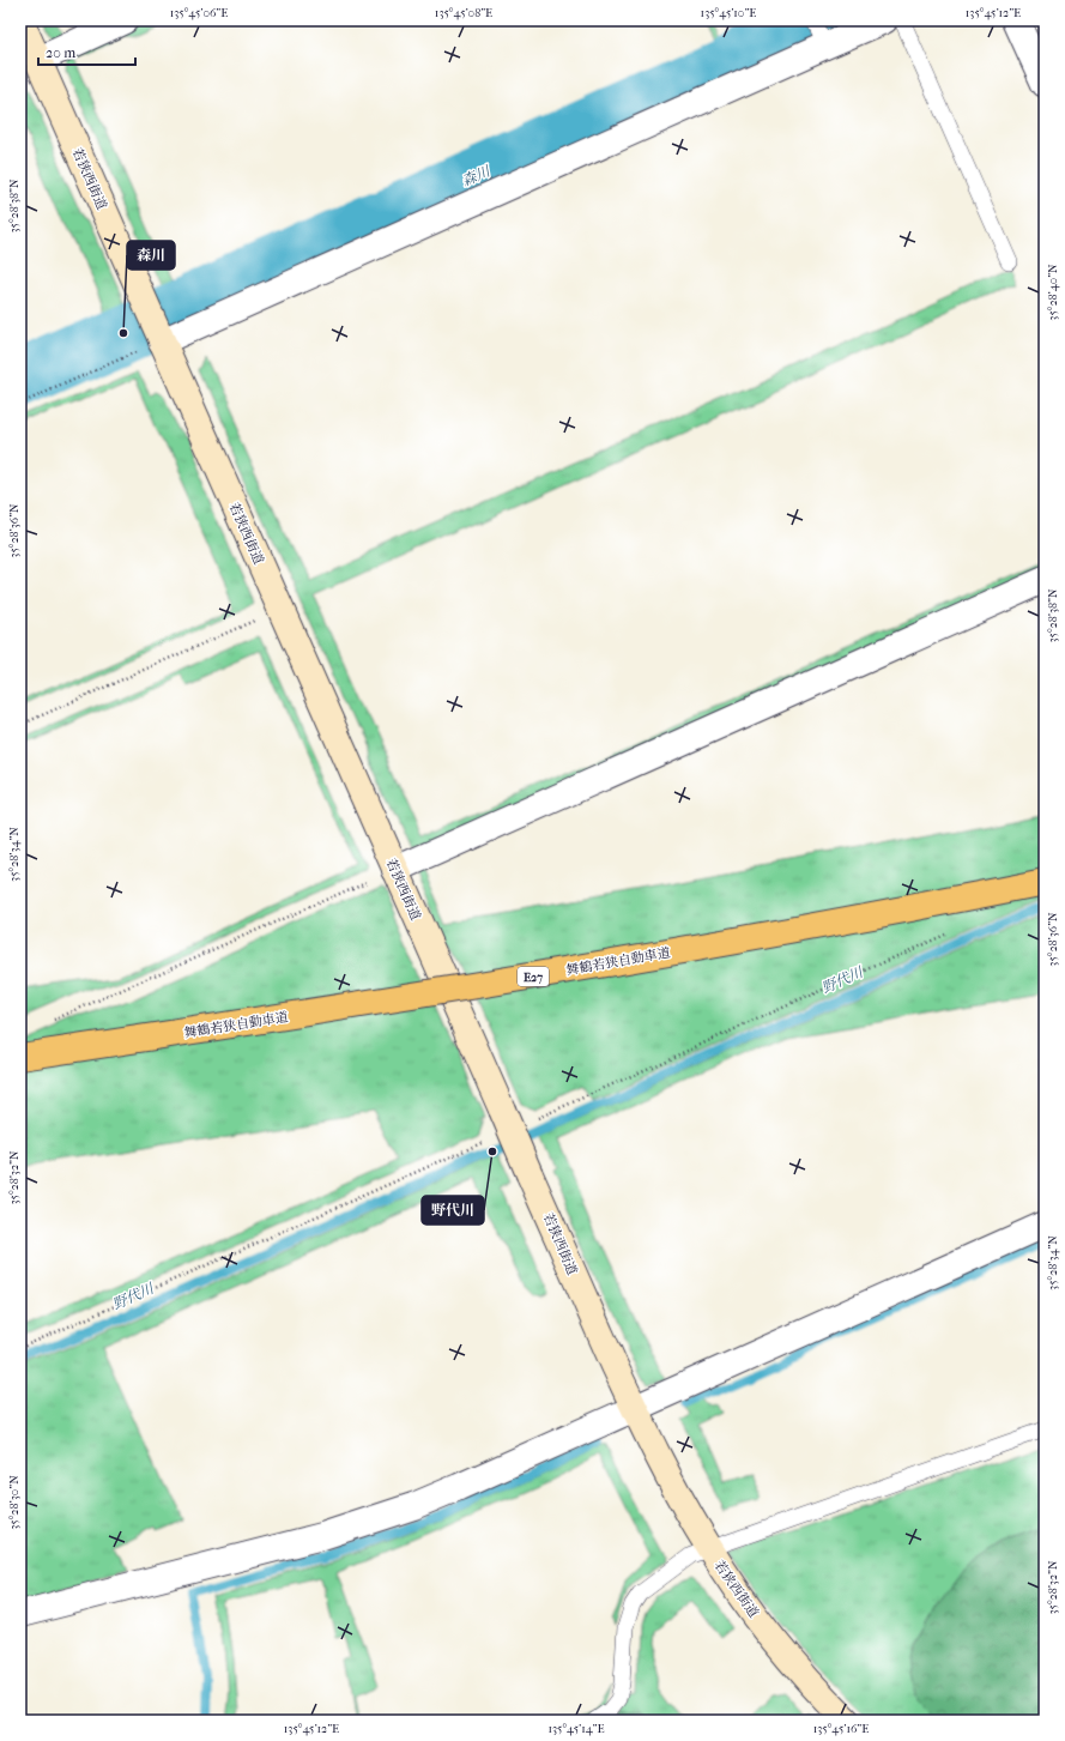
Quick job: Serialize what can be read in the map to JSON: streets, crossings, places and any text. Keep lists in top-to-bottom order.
{
  "streets": {
    "highway": ["舞鶴若狭自動車道", "E27"],
    "street": ["若狭西街道"]
  },
  "water": ["森川", "野代川"],
  "places": ["森川", "野代川"],
  "scale_bar": "20 m",
  "coordinates": [
    "135°45'06\"E",
    "135°45'08\"E",
    "135°45'10\"E",
    "135°45'12\"E",
    "35°28'38\"N",
    "35°28'40\"N",
    "35°28'36\"N",
    "35°28'34\"N",
    "35°28'32\"N",
    "35°28'30\"N",
    "135°45'14\"E",
    "135°45'16\"E"
  ]
}
